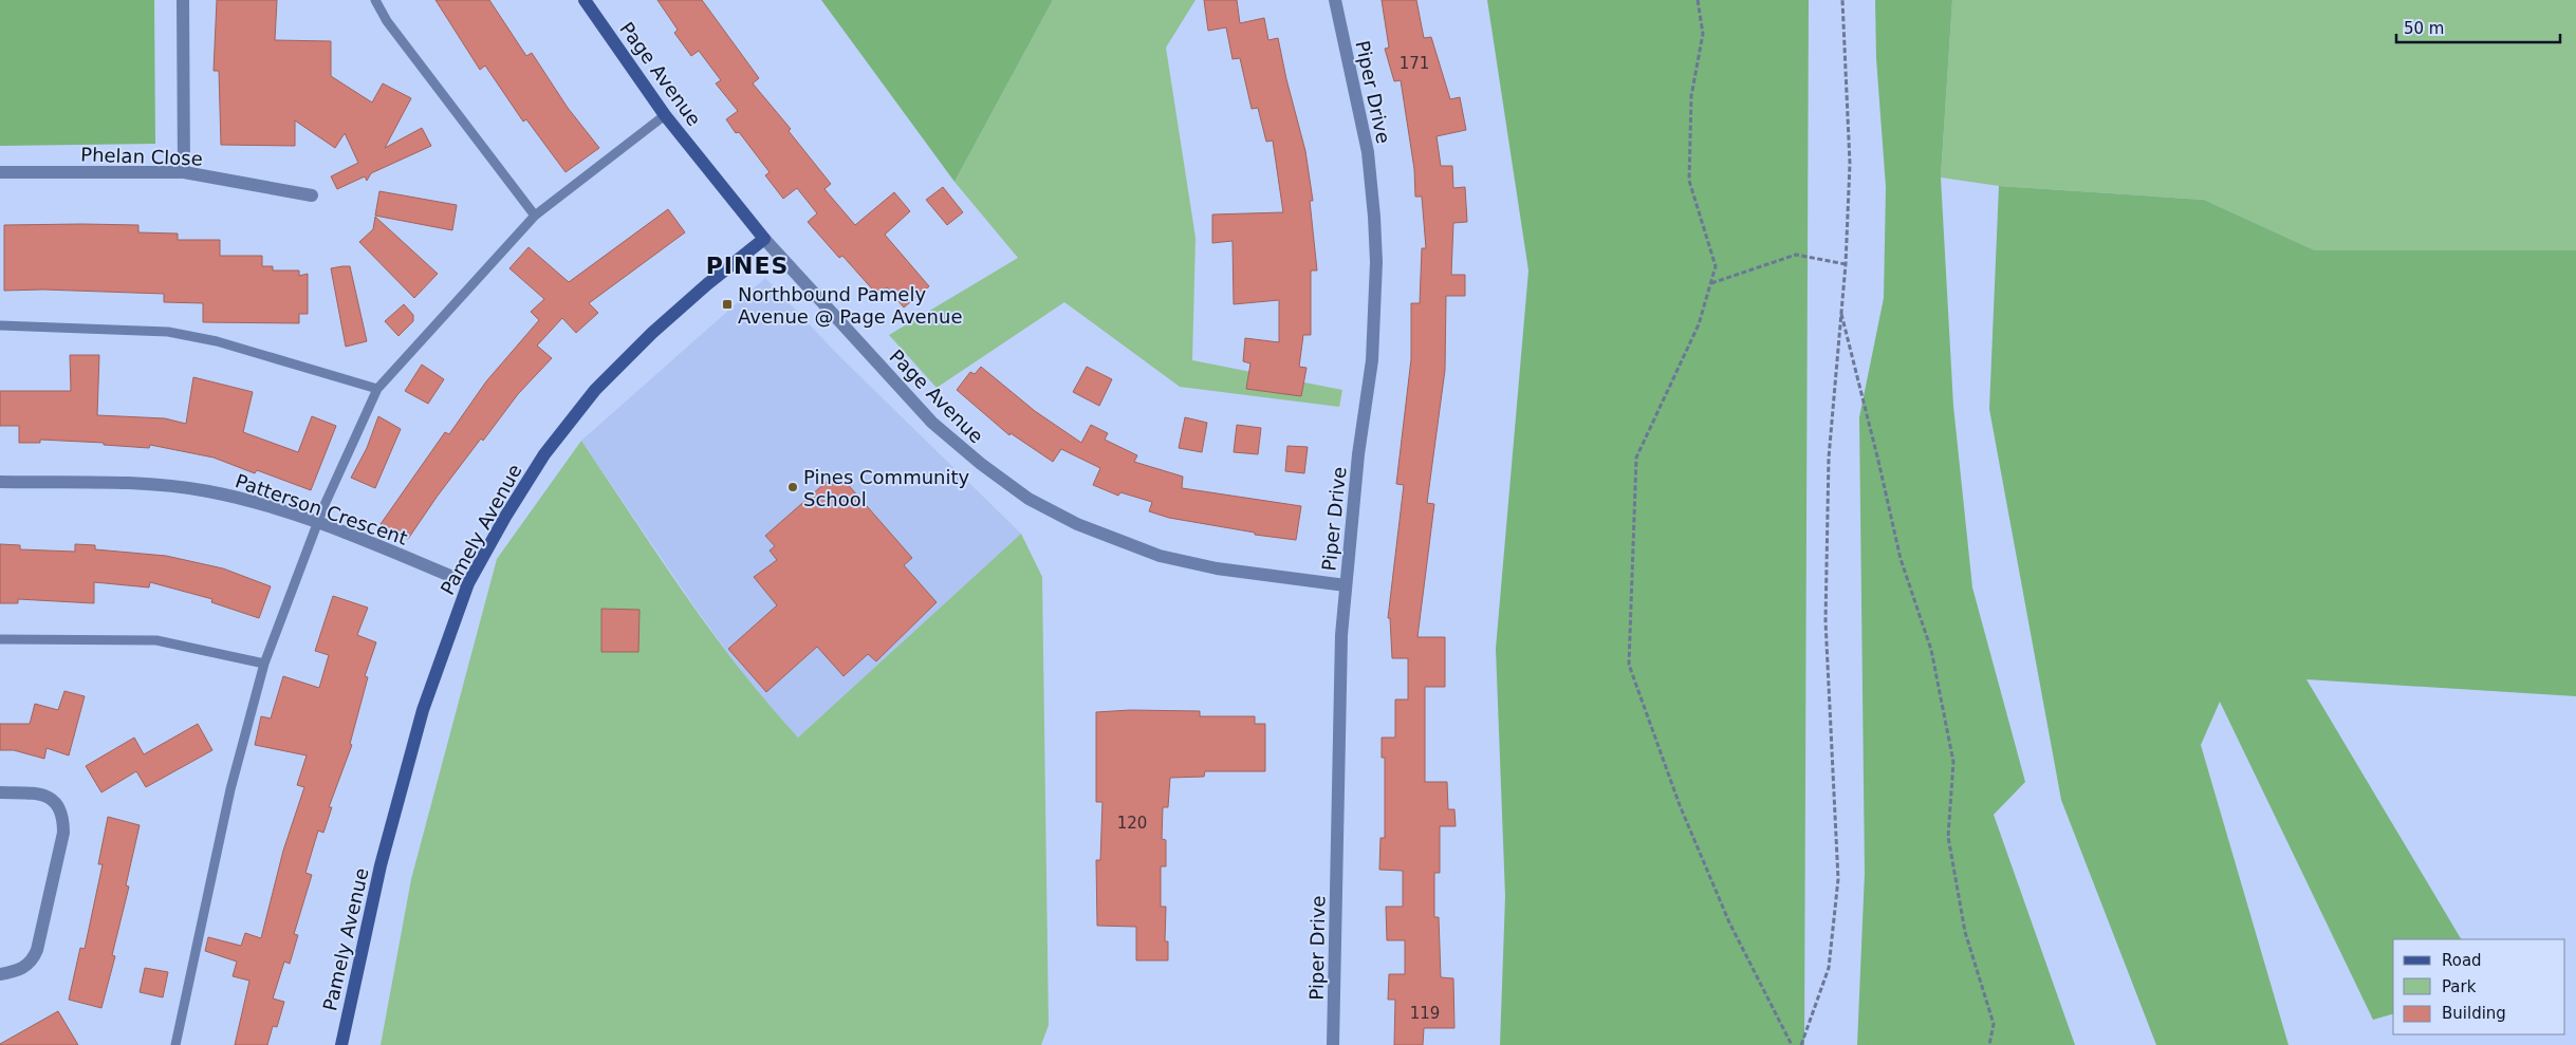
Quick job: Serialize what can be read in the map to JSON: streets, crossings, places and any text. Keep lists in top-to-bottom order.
{
  "streets": {
    "street": [
      "Page Avenue",
      "Piper Drive",
      "Phelan Close",
      "Patterson Crescent",
      "Pamely Avenue"
    ]
  },
  "crossings": [
    ["Page Avenue", "Piper Drive"],
    ["Page Avenue", "Pamely Avenue"],
    ["Patterson Crescent", "Pamely Avenue"]
  ],
  "districts": ["PINES"],
  "places": {
    "transit": ["Northbound Pamely Avenue @ Page Avenue"],
    "other": ["Pines Community School"]
  },
  "house_numbers": ["171", "120", "119"],
  "legend": ["Road", "Park", "Building"],
  "scale_bar": "50 m"
}
